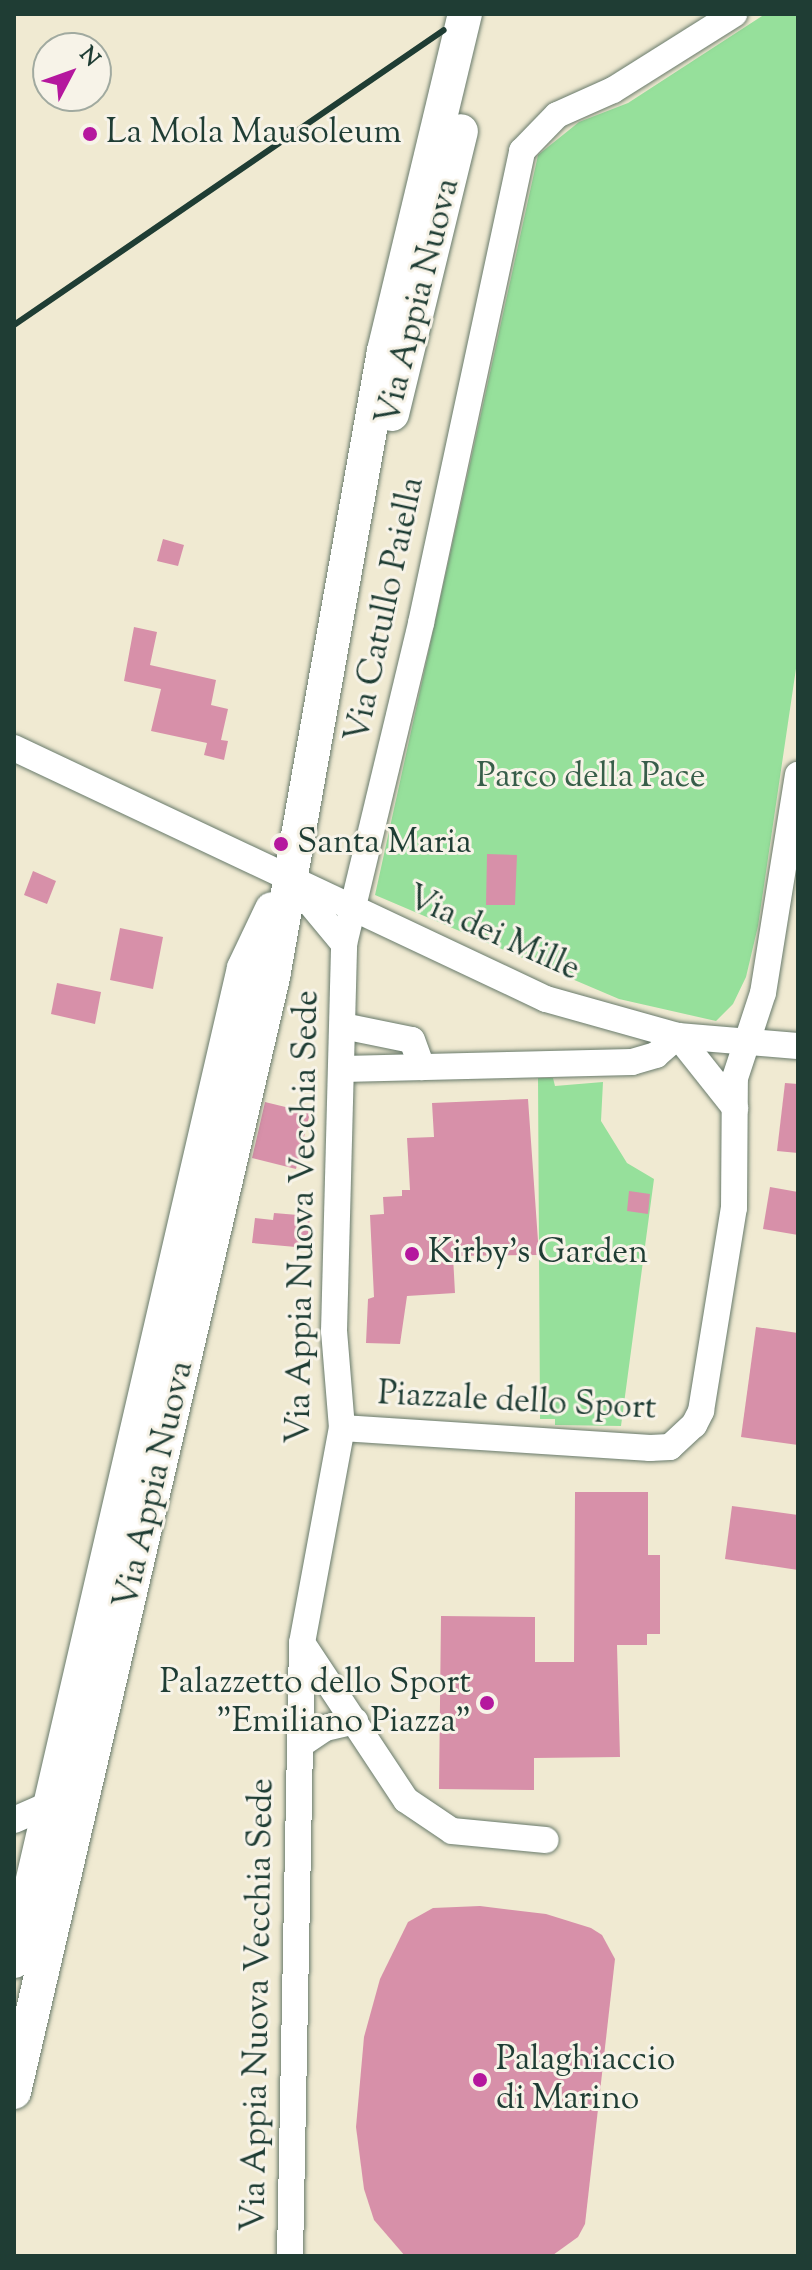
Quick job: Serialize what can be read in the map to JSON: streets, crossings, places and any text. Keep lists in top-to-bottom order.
{
  "streets": {
    "main road": ["Via Appia Nuova"],
    "street": [
      "Via Catullo Paiella",
      "Via dei Mille",
      "Via Appia Nuova Vecchia Sede",
      "Piazzale dello Sport"
    ]
  },
  "crossings": [
    ["Via Appia Nuova", "Via dei Mille"],
    ["Via Appia Nuova", "Via Appia Nuova Vecchia Sede"],
    ["Via Catullo Paiella", "Via dei Mille"],
    ["Via Catullo Paiella", "Via Appia Nuova Vecchia Sede"],
    ["Via dei Mille", "Via Appia Nuova Vecchia Sede"],
    ["Via dei Mille", "Piazzale dello Sport"],
    ["Via Appia Nuova Vecchia Sede", "Piazzale dello Sport"]
  ],
  "parks": ["Parco della Pace"],
  "places": [
    "La Mola Mausoleum",
    "Santa Maria",
    "Kirby's Garden",
    "Palazzetto dello Sport \"Emiliano Piazza\"",
    "Palaghiaccio di Marino"
  ],
  "north": "top right"
}
